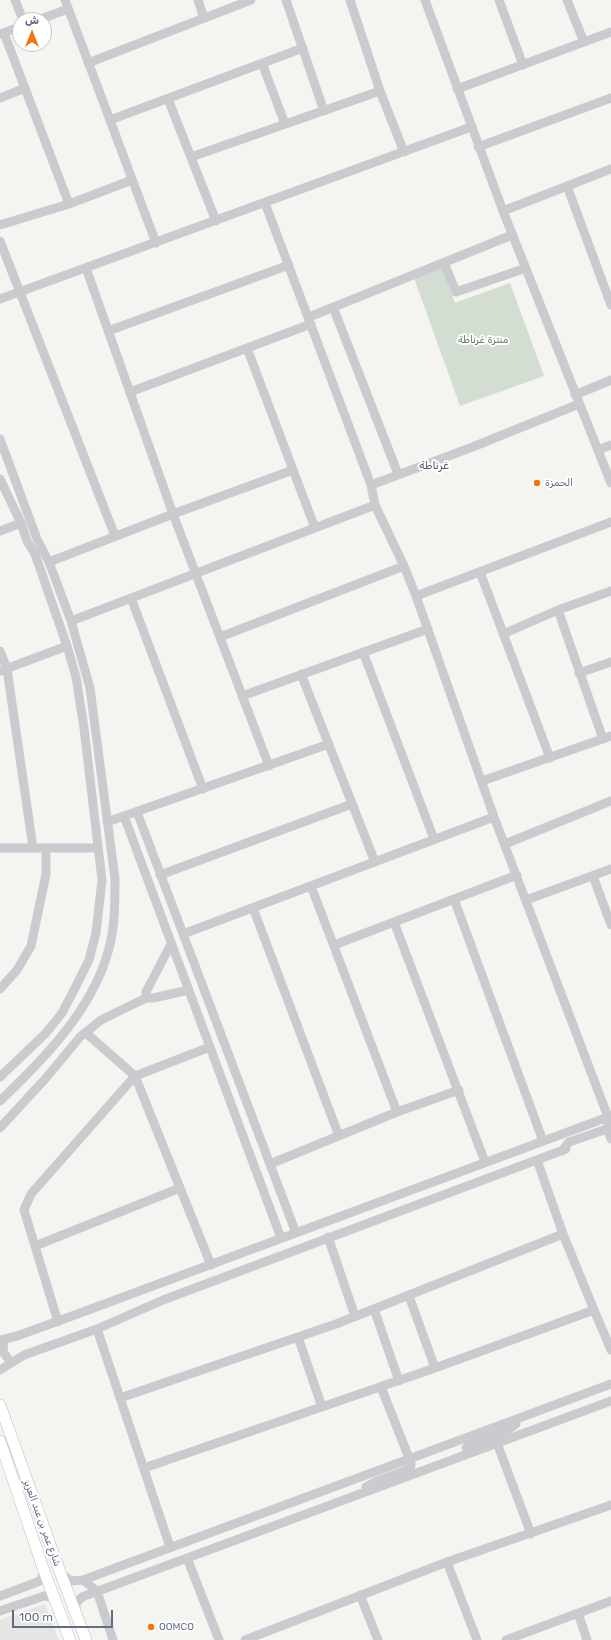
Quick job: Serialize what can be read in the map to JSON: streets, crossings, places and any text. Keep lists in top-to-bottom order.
{
  "streets": {
    "main road": ["شارع عمر بن عبد العزيز"]
  },
  "districts": ["غرناطة"],
  "parks": ["منتزة غرناطة"],
  "places": ["الحمزة", "OOMCO"],
  "scale_bar": "100 m",
  "north": "top"
}
